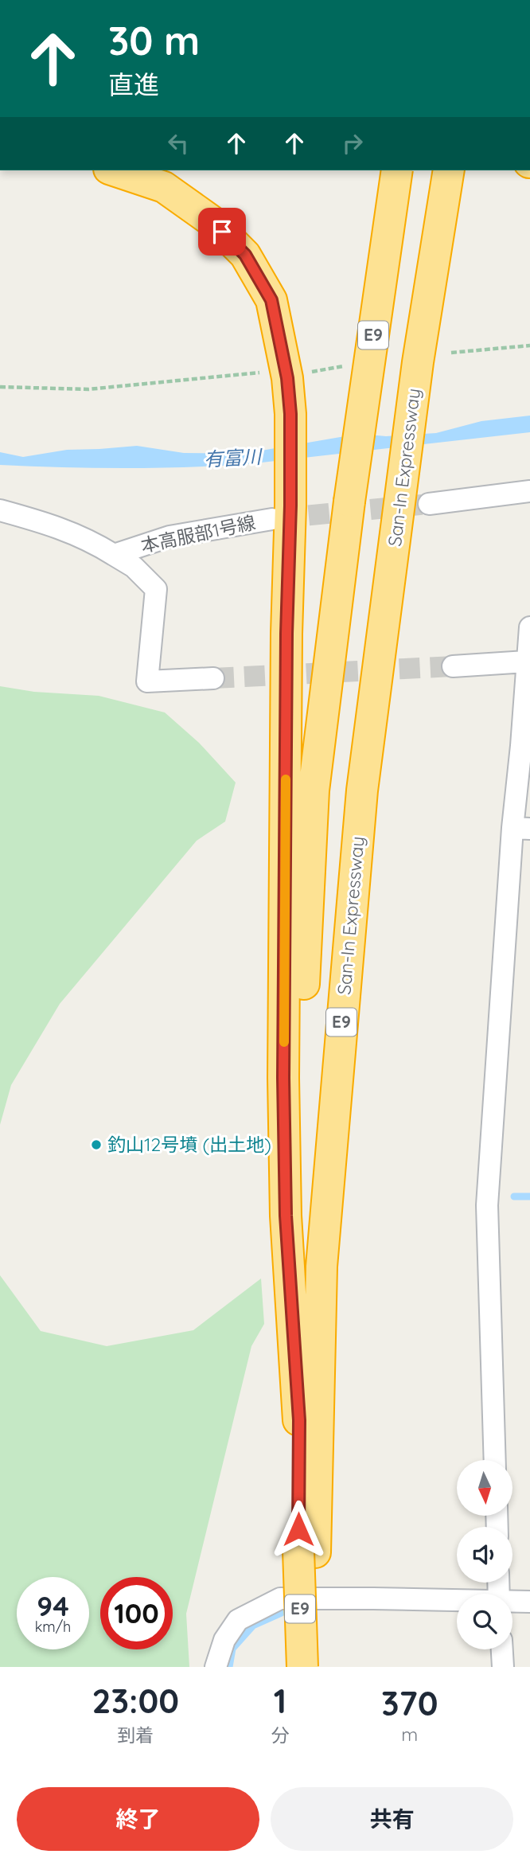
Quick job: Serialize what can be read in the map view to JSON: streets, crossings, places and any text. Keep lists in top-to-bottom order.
{
  "streets": {
    "highway": ["E9", "San-In Expressway"],
    "street": ["本高服部1号線"]
  },
  "water": ["有富川"],
  "places": ["釣山12号墳 (出土地)"],
  "north": "bottom",
  "page": {
    "turn": ["30 m", "直進"],
    "speed": "94 km/h",
    "limit": "100",
    "eta": [
      "23:00",
      "到着",
      "1",
      "分",
      "370",
      "m"
    ],
    "buttons": ["終了", "共有"]
  }
}
